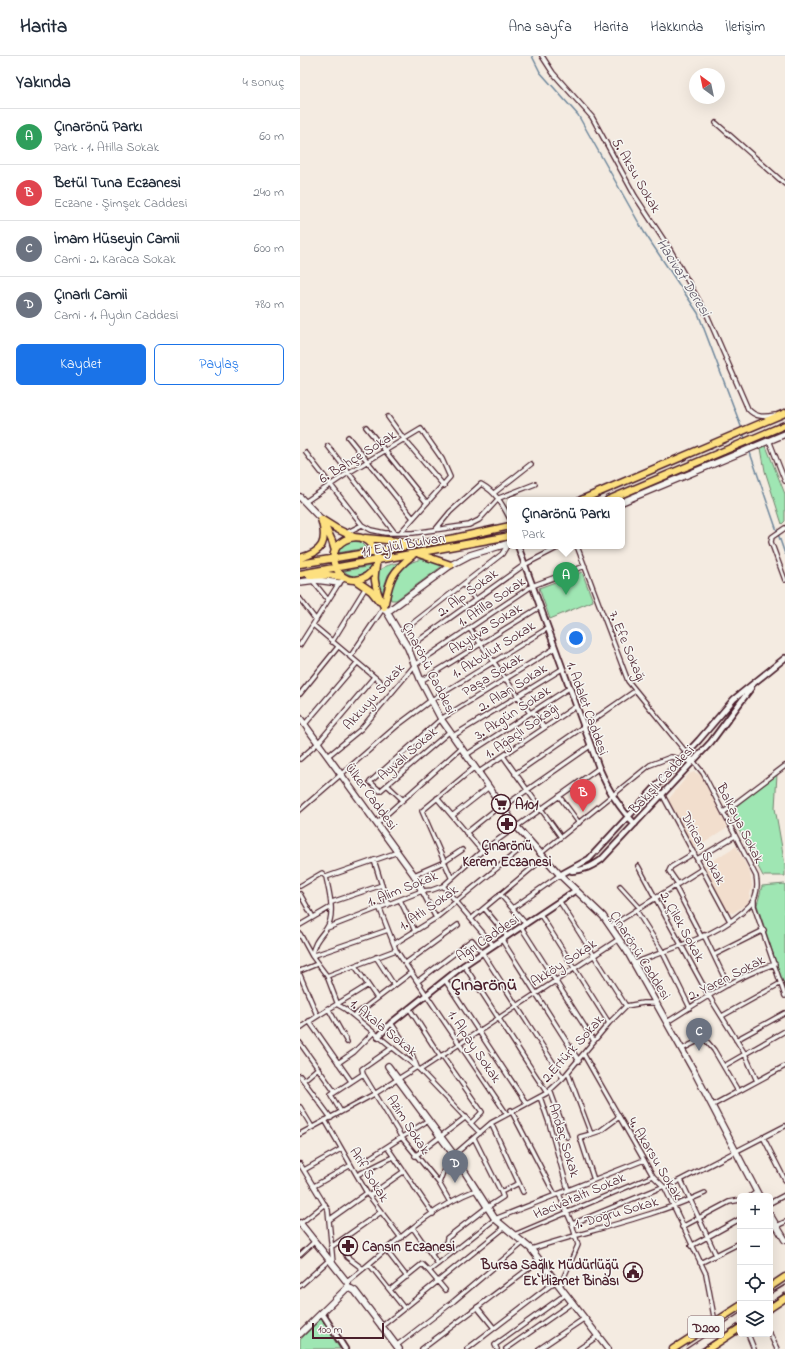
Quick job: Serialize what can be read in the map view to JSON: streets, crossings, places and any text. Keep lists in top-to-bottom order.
{
  "streets": {
    "main road": [
      "11 Eylül Bulvarı",
      "Çınarönü Caddesi",
      "Ülker Caddesi",
      "D200"
    ],
    "street": [
      "5. Aksu Sokak",
      "6. Bahçe Sokak",
      "2. Alp Sokak",
      "1. Atilla Sokak",
      "Akyuva Sokak",
      "7. Efe Sokağı",
      "1. Akbulut Sokak",
      "Paşa Sokak",
      "2. Alan Sokak",
      "Akkuyu Sokak",
      "1. Adalet Caddesi",
      "3. Akgün Sokak",
      "1. Ağaçlı Sokağı",
      "Ayvalı Sokak",
      "Bakışlı Caddesi",
      "Balkaya Sokak",
      "Dirican Sokak",
      "1. Alim Sokak",
      "1. Atlı Sokak",
      "2. Çilek Sokak",
      "Ağrı Caddesi",
      "Akköy Sokak",
      "2. Yaren Sokak",
      "1. Akala Sokak",
      "1. Alpay Sokak",
      "2.Ertürk Sokak",
      "Azim Sokak",
      "Andaç Sokak",
      "4. Akarsu Sokak",
      "Arif Sokak",
      "Hacivataltı Sokak",
      "1. Doğru Sokak"
    ]
  },
  "crossings": [
    ["2. Alp Sokak", "Çınarönü Caddesi"],
    ["2. Alp Sokak", "1. Adalet Caddesi"],
    ["1. Atilla Sokak", "7. Efe Sokağı"],
    ["1. Atilla Sokak", "Çınarönü Caddesi"],
    ["1. Atilla Sokak", "Akkuyu Sokak"],
    ["1. Atilla Sokak", "1. Adalet Caddesi"],
    ["Akyuva Sokak", "Çınarönü Caddesi"],
    ["Akyuva Sokak", "1. Adalet Caddesi"],
    ["7. Efe Sokağı", "Bakışlı Caddesi"],
    ["7. Efe Sokağı", "Balkaya Sokak"],
    ["1. Akbulut Sokak", "Çınarönü Caddesi"],
    ["1. Akbulut Sokak", "1. Adalet Caddesi"],
    ["1. Akbulut Sokak", "Ülker Caddesi"],
    ["Çınarönü Caddesi", "Paşa Sokak"],
    ["Çınarönü Caddesi", "2. Alan Sokak"],
    ["Çınarönü Caddesi", "Akkuyu Sokak"],
    ["Çınarönü Caddesi", "3. Akgün Sokak"],
    ["Çınarönü Caddesi", "1. Ağaçlı Sokağı"],
    ["Çınarönü Caddesi", "Ayvalı Sokak"],
    ["Çınarönü Caddesi", "Bakışlı Caddesi"],
    ["Çınarönü Caddesi", "1. Alim Sokak"],
    ["Çınarönü Caddesi", "1. Atlı Sokak"],
    ["Çınarönü Caddesi", "Ağrı Caddesi"],
    ["Çınarönü Caddesi", "Akköy Sokak"],
    ["Çınarönü Caddesi", "2. Yaren Sokak"],
    ["Paşa Sokak", "1. Adalet Caddesi"],
    ["Paşa Sokak", "Ayvalı Sokak"],
    ["2. Alan Sokak", "1. Adalet Caddesi"],
    ["2. Alan Sokak", "Ayvalı Sokak"],
    ["Akkuyu Sokak", "Ülker Caddesi"],
    ["1. Adalet Caddesi", "3. Akgün Sokak"],
    ["1. Adalet Caddesi", "1. Ağaçlı Sokağı"],
    ["1. Adalet Caddesi", "Bakışlı Caddesi"],
    ["1. Adalet Caddesi", "1. Alim Sokak"],
    ["Bakışlı Caddesi", "Balkaya Sokak"],
    ["Bakışlı Caddesi", "Dirican Sokak"],
    ["Ülker Caddesi", "1. Alim Sokak"],
    ["1. Alim Sokak", "1. Alpay Sokak"],
    ["1. Atlı Sokak", "1. Alpay Sokak"],
    ["2. Çilek Sokak", "2. Yaren Sokak"],
    ["Ağrı Caddesi", "1. Akala Sokak"],
    ["Ağrı Caddesi", "1. Alpay Sokak"],
    ["Akköy Sokak", "1. Akala Sokak"],
    ["Akköy Sokak", "1. Alpay Sokak"],
    ["Akköy Sokak", "Azim Sokak"],
    ["Akköy Sokak", "Arif Sokak"],
    ["1. Akala Sokak", "2.Ertürk Sokak"],
    ["1. Alpay Sokak", "2.Ertürk Sokak"],
    ["2.Ertürk Sokak", "Azim Sokak"],
    ["2.Ertürk Sokak", "Andaç Sokak"],
    ["2.Ertürk Sokak", "4. Akarsu Sokak"],
    ["4. Akarsu Sokak", "Hacivataltı Sokak"],
    ["4. Akarsu Sokak", "1. Doğru Sokak"],
    ["4. Akarsu Sokak", "D200"]
  ],
  "districts": ["Çınarönü"],
  "water": ["Hacivat Deresi"],
  "places": {
    "supermarket": ["A101"],
    "pharmacy": ["Çınarönü Kerem Eczanesi", "Cansın Eczanesi"],
    "public building": ["Bursa Sağlık Müdürlüğü Ek Hizmet Binası"]
  },
  "scale_bar": "100 m",
  "north": "top left",
  "page": {
    "header": "Harita",
    "nav": [
      "Ana sayfa",
      "Harita",
      "Hakkında",
      "İletişim"
    ],
    "heading": ["Yakında", "4 sonuç"],
    "list": [
      {
        "mark": "A",
        "name": "Çınarönü Parkı",
        "note": "Park · 1. Atilla Sokak",
        "value": "60 m"
      },
      {
        "mark": "B",
        "name": "Betül Tuna Eczanesi",
        "note": "Eczane · Şimşek Caddesi",
        "value": "240 m"
      },
      {
        "mark": "C",
        "name": "İmam Hüseyin Camii",
        "note": "Cami · 2. Karaca Sokak",
        "value": "600 m"
      },
      {
        "mark": "D",
        "name": "Çınarlı Camii",
        "note": "Cami · 1. Aydın Caddesi",
        "value": "780 m"
      }
    ],
    "buttons": ["Kaydet", "Paylaş"],
    "popup": ["Çınarönü Parkı", "Park"],
    "pins": [
      "A",
      "B",
      "C",
      "D"
    ],
    "map_buttons": ["+", "−"],
    "scale": "100 m"
  }
}
